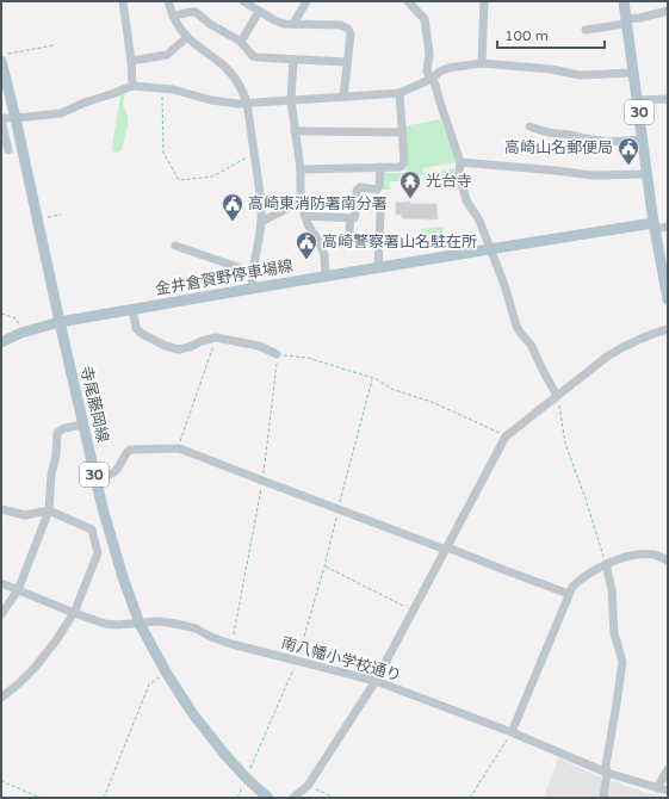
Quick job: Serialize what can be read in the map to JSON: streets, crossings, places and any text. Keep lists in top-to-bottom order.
{
  "streets": {
    "main road": ["30", "金井倉賀野停車場線", "寺尾藤岡線"],
    "street": ["南八幡小学校通り"]
  },
  "crossings": [
    ["30", "金井倉賀野停車場線"],
    ["金井倉賀野停車場線", "寺尾藤岡線"],
    ["寺尾藤岡線", "南八幡小学校通り"]
  ],
  "places": {
    "public building": ["高崎山名郵便局", "高崎東消防署南分署", "高崎警察署山名駐在所"],
    "temple": ["光台寺"]
  },
  "scale_bar": "100 m"
}
